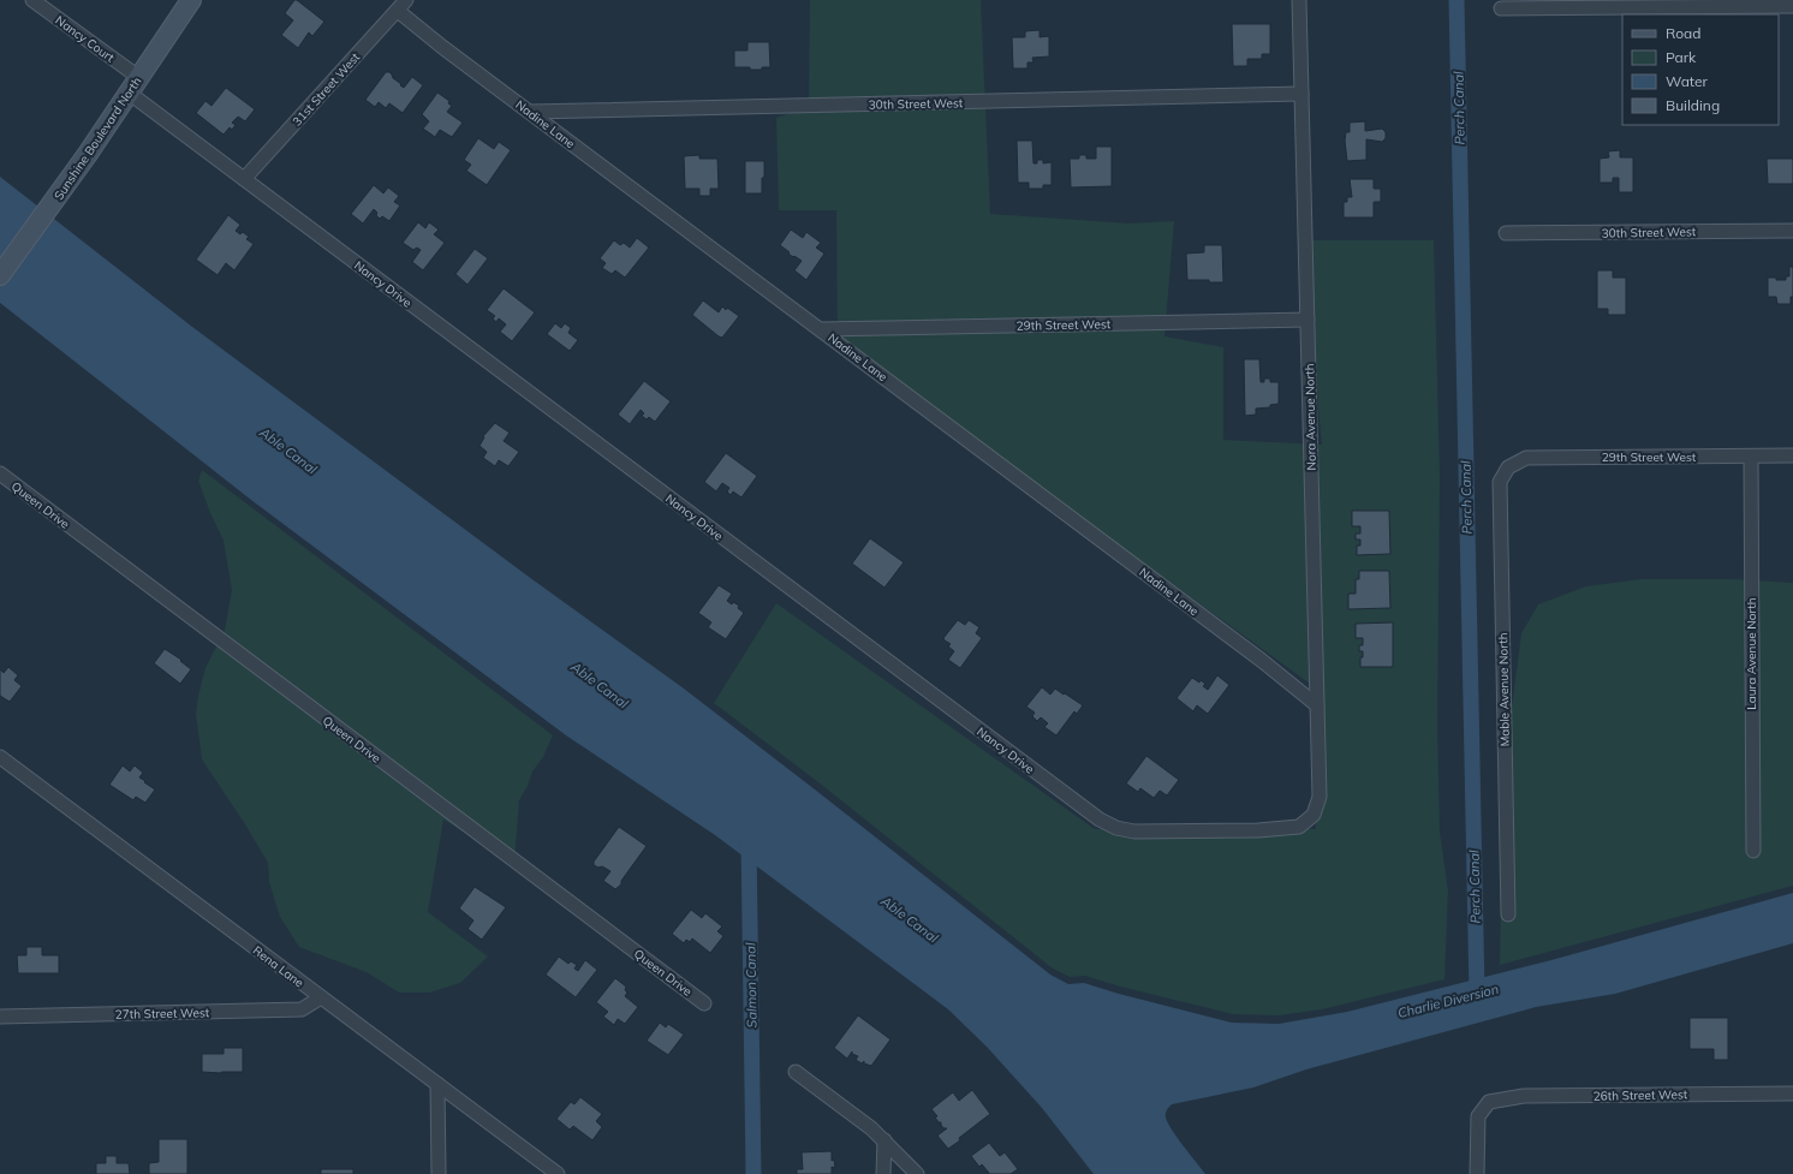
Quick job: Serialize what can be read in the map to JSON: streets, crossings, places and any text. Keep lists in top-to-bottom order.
{
  "streets": {
    "street": [
      "Nancy Court",
      "31st Street West",
      "30th Street West",
      "Nadine Lane",
      "Sunshine Boulevard North",
      "Nancy Drive",
      "29th Street West",
      "Nora Avenue North",
      "Queen Drive",
      "Laura Avenue North",
      "Mable Avenue North",
      "Rena Lane",
      "27th Street West",
      "26th Street West"
    ]
  },
  "crossings": [
    ["Nancy Court", "Sunshine Boulevard North"],
    ["Nancy Court", "Nancy Drive"],
    ["31st Street West", "Nadine Lane"],
    ["31st Street West", "Nancy Drive"],
    ["30th Street West", "Nadine Lane"],
    ["30th Street West", "Nora Avenue North"],
    ["Nadine Lane", "29th Street West"],
    ["Nadine Lane", "Nora Avenue North"],
    ["Sunshine Boulevard North", "Nancy Drive"],
    ["Nancy Drive", "Nora Avenue North"],
    ["29th Street West", "Nora Avenue North"],
    ["29th Street West", "Laura Avenue North"],
    ["29th Street West", "Mable Avenue North"],
    ["Rena Lane", "27th Street West"]
  ],
  "water": [
    "Perch Canal",
    "Able Canal",
    "Salmon Canal",
    "Charlie Diversion"
  ],
  "legend": [
    "Road",
    "Park",
    "Water",
    "Building"
  ]
}
